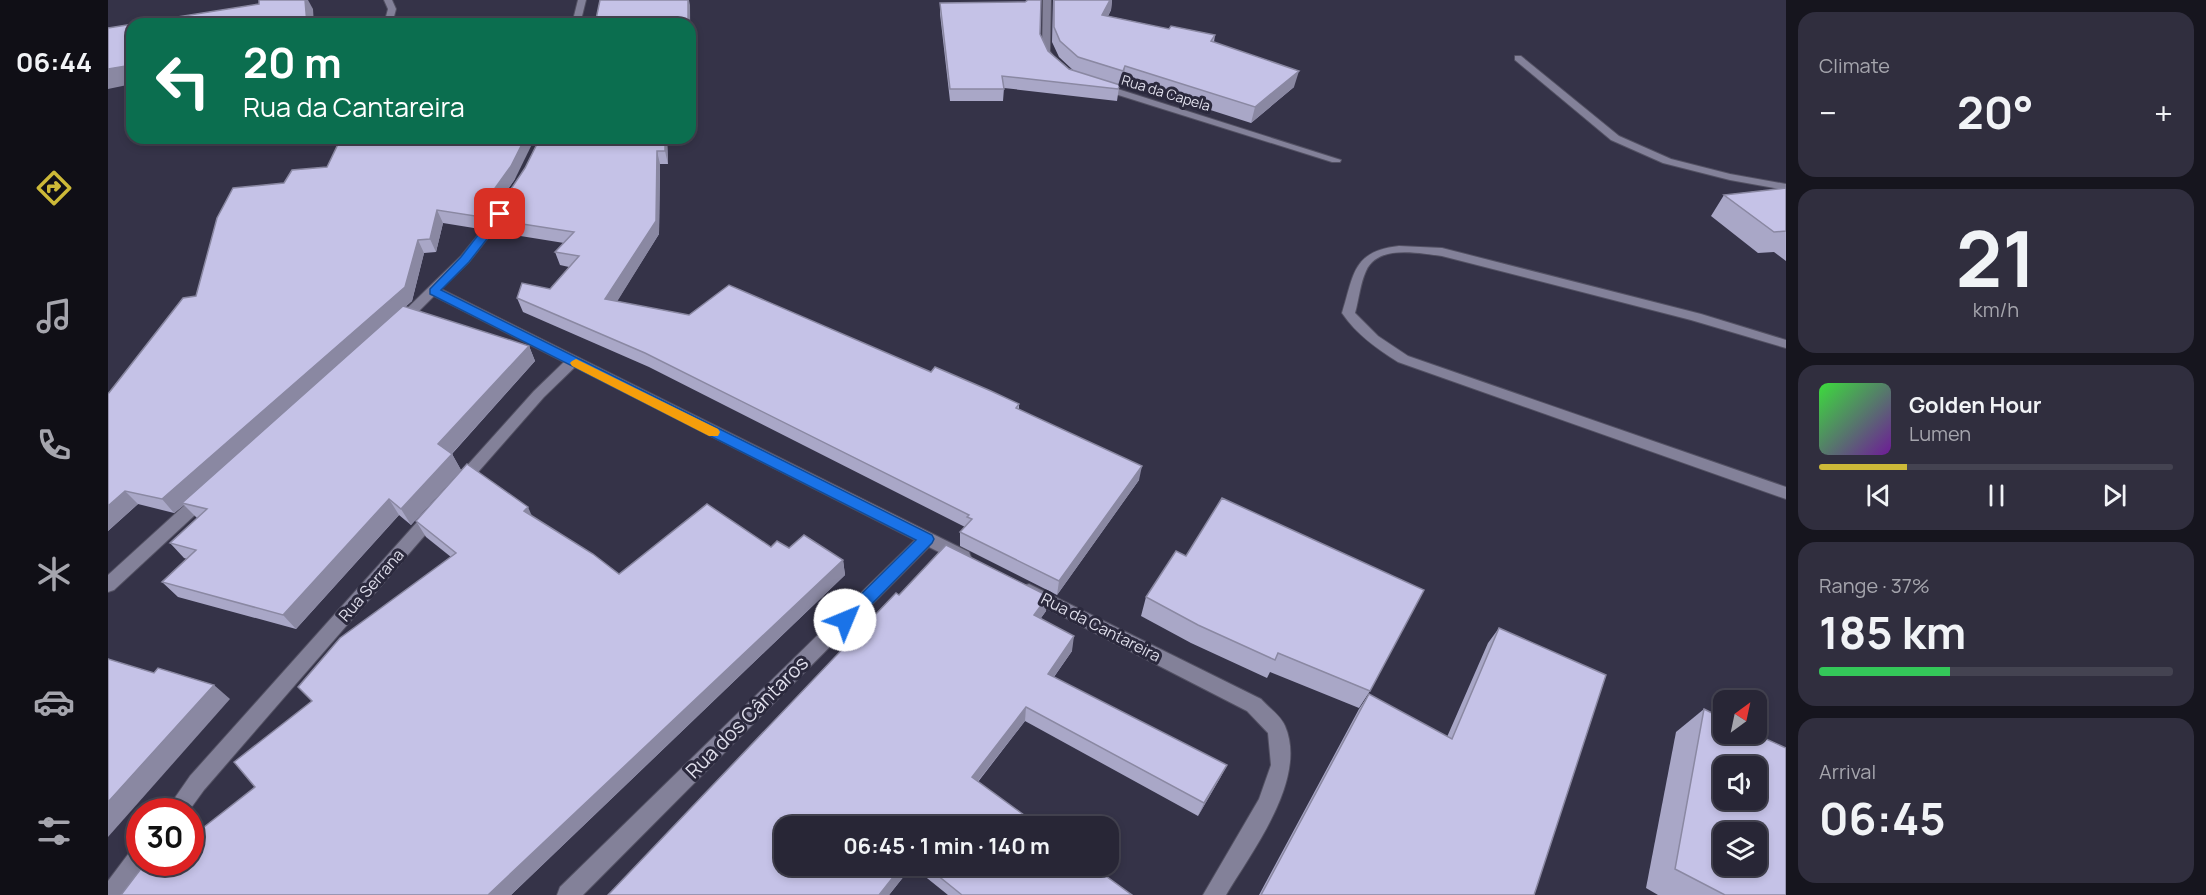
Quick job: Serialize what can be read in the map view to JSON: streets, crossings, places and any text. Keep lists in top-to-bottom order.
{
  "streets": {
    "street": [
      "Rua da Capela",
      "Rua Serrana",
      "Rua da Cantareira",
      "Rua dos Cântaros"
    ]
  },
  "north": "top right",
  "page": {
    "tabs": "06:44",
    "tile": [
      "Climate",
      ["21", "km/h"],
      ["Range · 37%", "185 km"],
      ["Arrival", "06:45"]
    ],
    "turn": ["20 m", "Rua da Cantareira"],
    "heat": ["−", "20°", "+"],
    "song": ["Golden Hour", "Lumen"],
    "limit": "30",
    "trip": "06:45 · 1 min · 140 m"
  }
}
